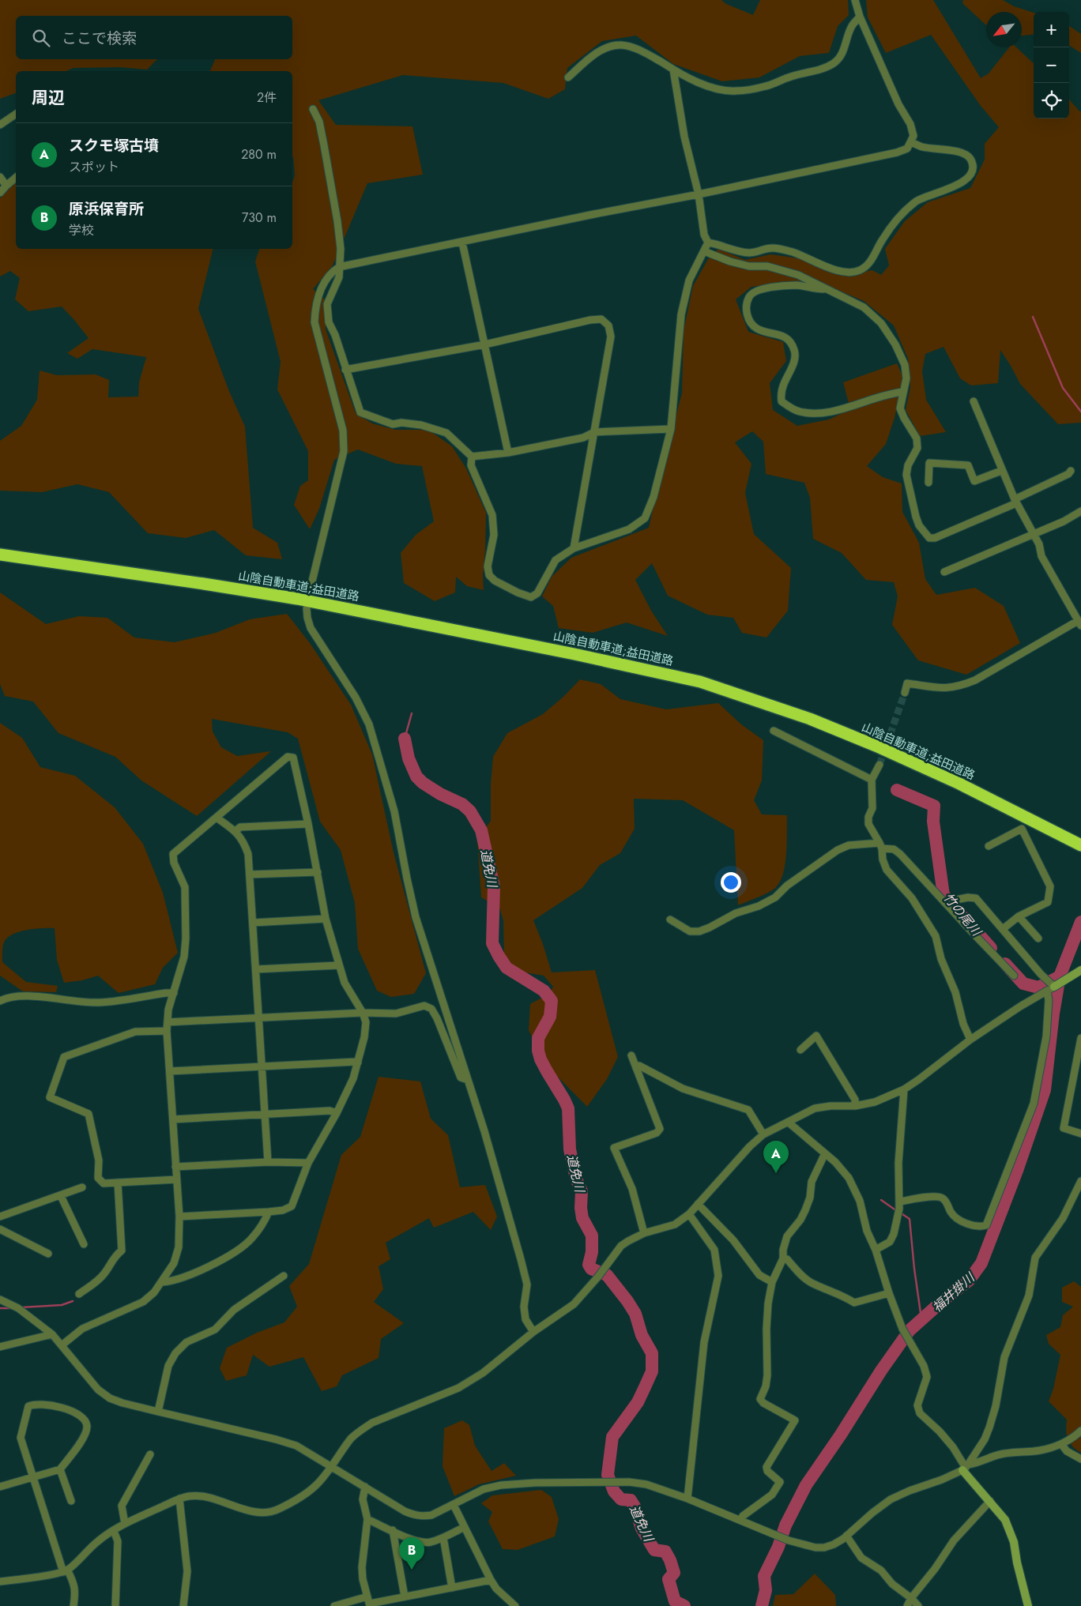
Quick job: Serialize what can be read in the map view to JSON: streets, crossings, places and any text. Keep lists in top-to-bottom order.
{
  "streets": {
    "highway": ["山陰自動車道;益田道路"]
  },
  "water": ["道免川", "竹の尾川", "福井掛川"],
  "north": "bottom left",
  "page": {
    "map_buttons": ["+", "−"],
    "search": "ここで検索",
    "heading": ["周辺", "2件"],
    "list": [
      {
        "mark": "A",
        "name": "スクモ塚古墳",
        "note": "スポット",
        "value": "280 m"
      },
      {
        "mark": "B",
        "name": "原浜保育所",
        "note": "学校",
        "value": "730 m"
      }
    ],
    "pins": ["A", "B"]
  }
}
